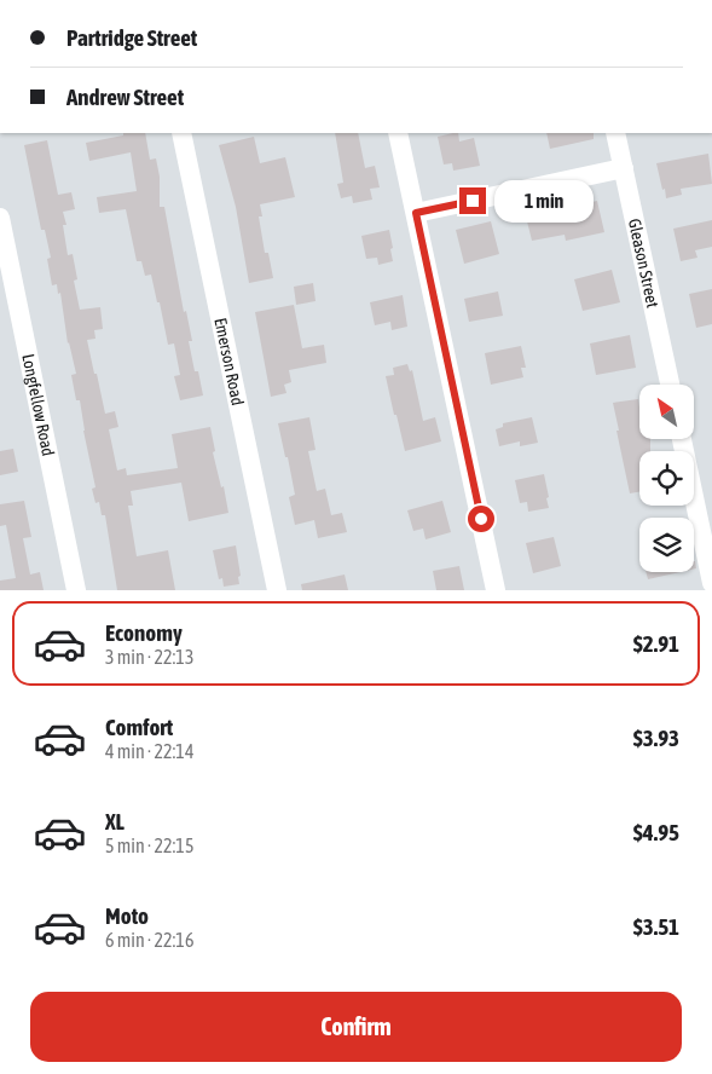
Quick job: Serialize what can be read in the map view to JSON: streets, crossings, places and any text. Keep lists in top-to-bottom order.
{
  "streets": {
    "street": ["Gleason Street", "Emerson Road", "Longfellow Road"]
  },
  "north": "top left",
  "page": {
    "banner": ["Partridge Street", "Andrew Street"],
    "bubble": "1 min",
    "list": [
      {
        "name": "Economy",
        "note": "3 min · 22:13",
        "value": "$2.91"
      },
      {
        "name": "Comfort",
        "note": "4 min · 22:14",
        "value": "$3.93"
      },
      {
        "name": "XL",
        "note": "5 min · 22:15",
        "value": "$4.95"
      },
      {
        "name": "Moto",
        "note": "6 min · 22:16",
        "value": "$3.51"
      }
    ],
    "buttons": "Confirm"
  }
}
